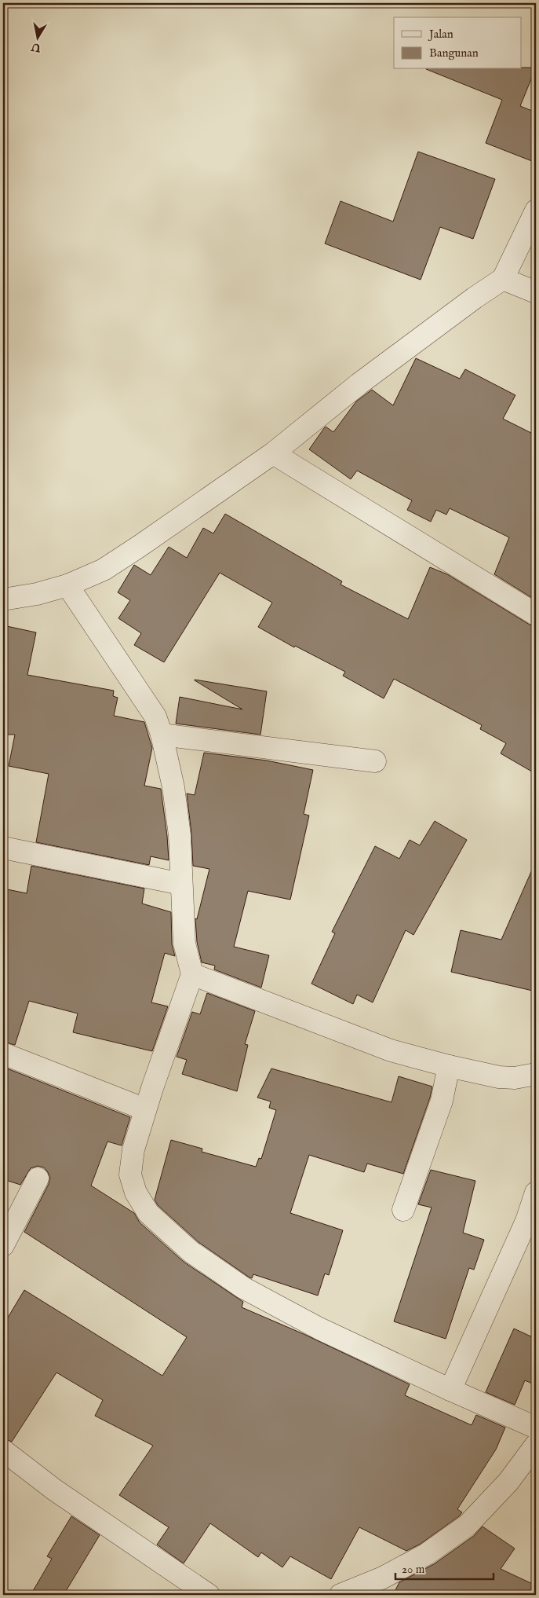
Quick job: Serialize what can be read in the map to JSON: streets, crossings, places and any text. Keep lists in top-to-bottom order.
{
  "legend": ["Jalan", "Bangunan"],
  "scale_bar": "20 m",
  "north": "bottom"
}
